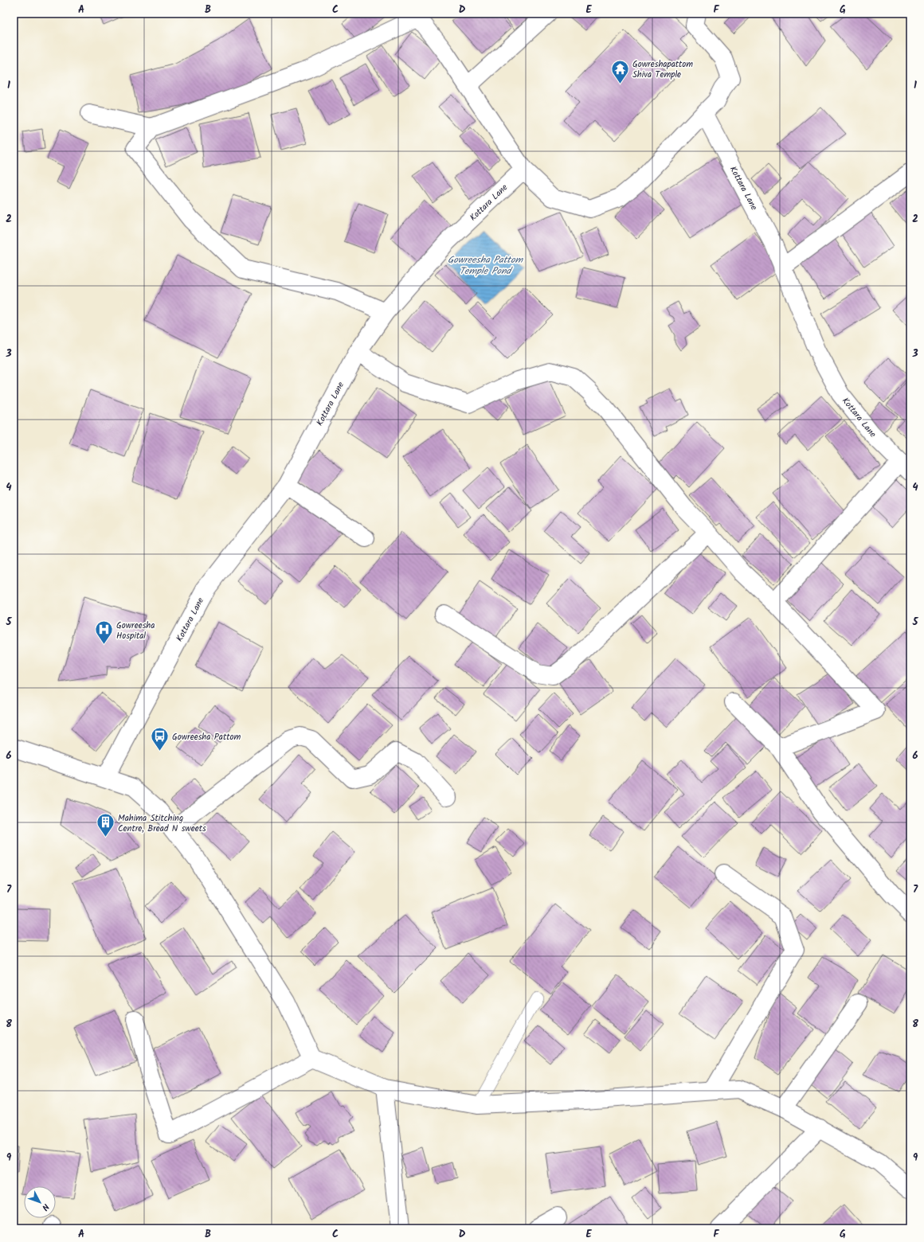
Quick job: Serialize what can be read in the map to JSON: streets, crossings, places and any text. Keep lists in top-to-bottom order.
{
  "streets": {
    "street": ["Kottara Lane"]
  },
  "water": ["Gowreesha Pattom Temple Pond"],
  "places": {
    "temple": ["Gowreshapattom Shiva Temple"],
    "hospital": ["Gowreesha Hospital"],
    "bus stop": ["Gowreesha Pattom"],
    "building": ["Mahima Stitching Centre, Bread N sweets"]
  },
  "north": "bottom right",
  "grid": {
    "columns": [
      "A",
      "B",
      "C",
      "D",
      "E",
      "F",
      "G"
    ],
    "rows": [
      "1",
      "2",
      "3",
      "4",
      "5",
      "6",
      "7",
      "8",
      "9"
    ]
  }
}
